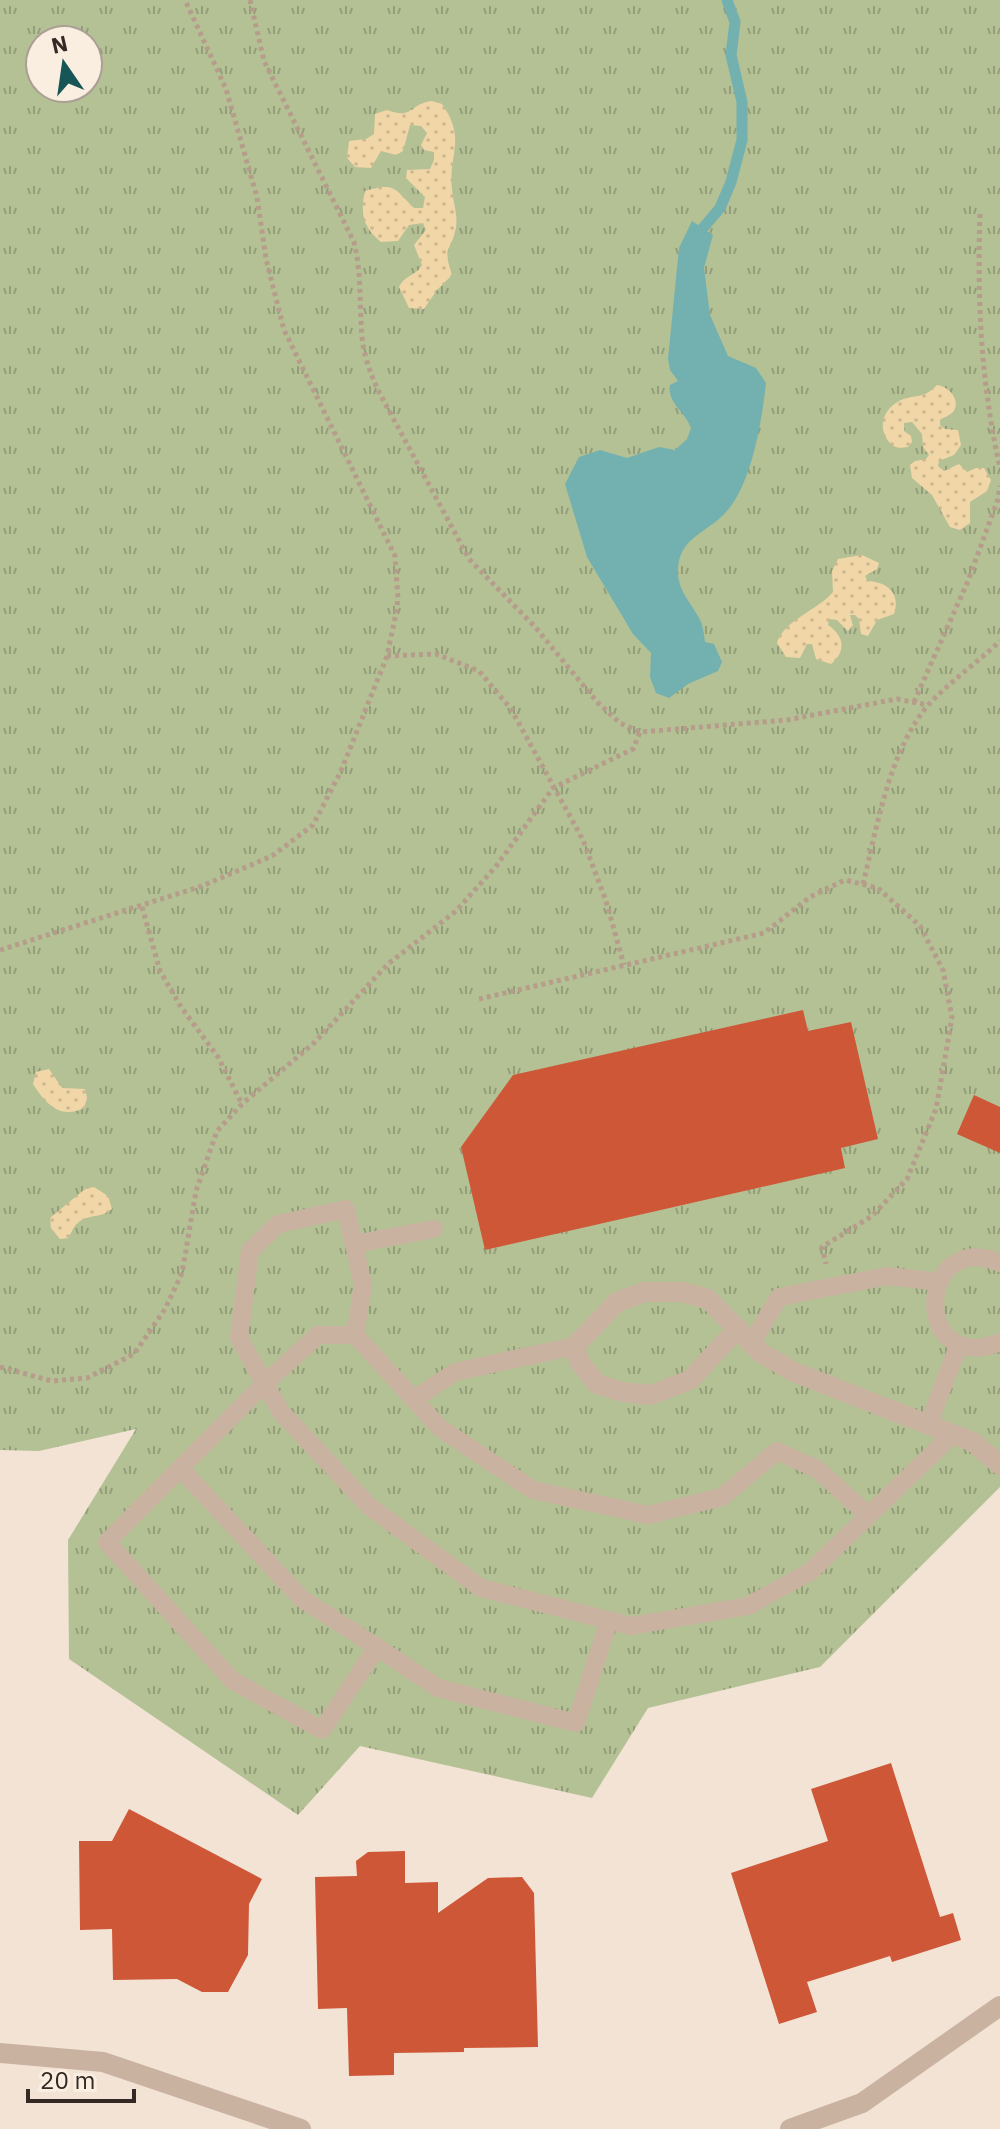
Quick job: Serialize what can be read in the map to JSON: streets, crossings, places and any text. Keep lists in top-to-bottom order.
{
  "scale_bar": "20 m",
  "north": "top"
}
